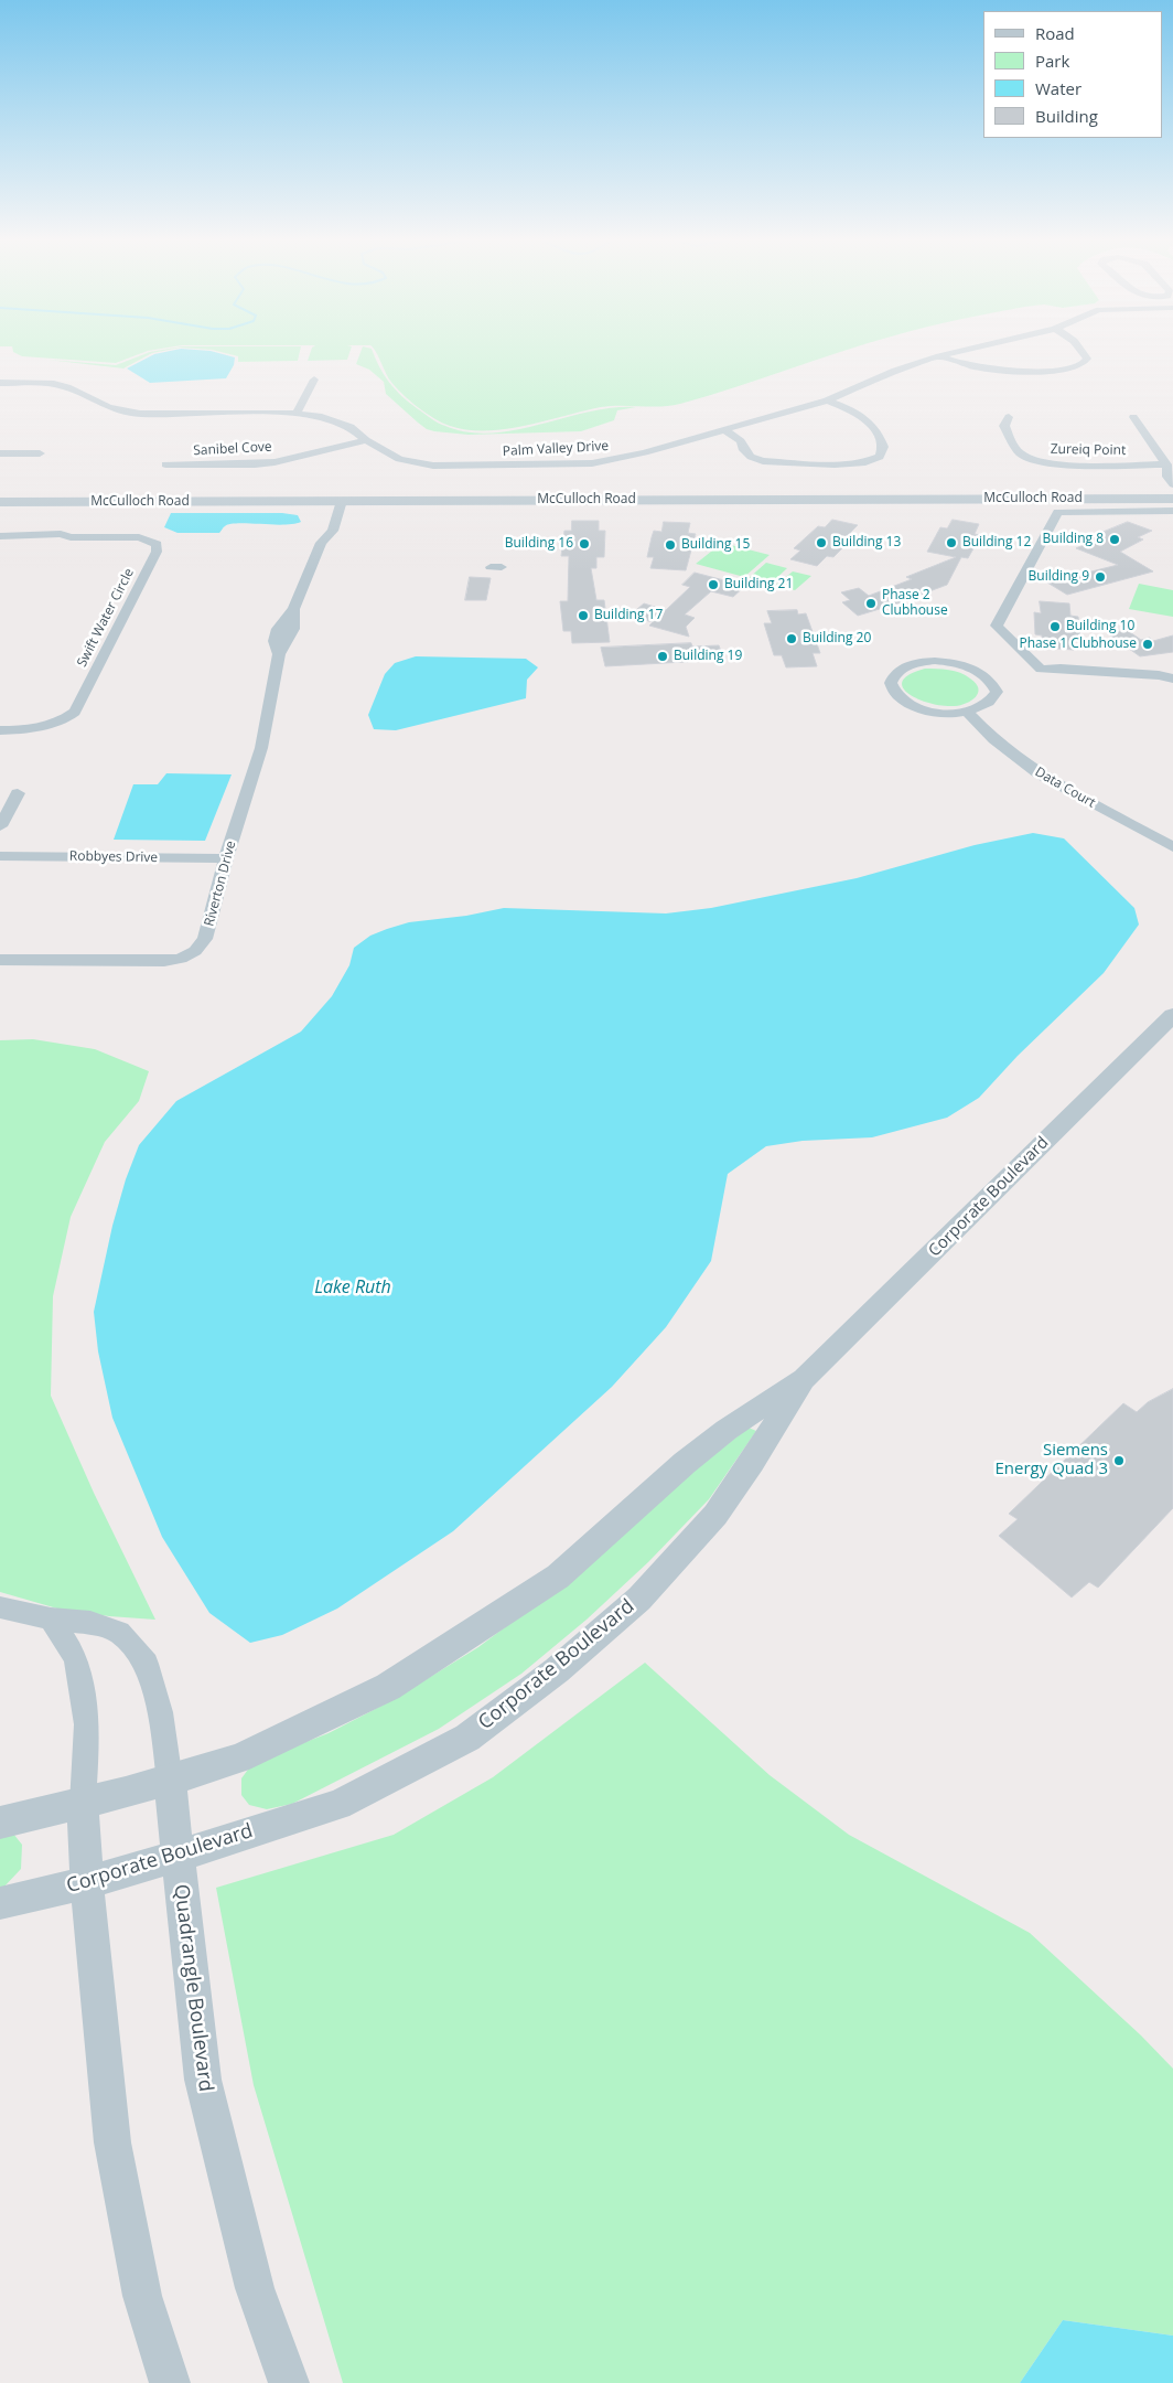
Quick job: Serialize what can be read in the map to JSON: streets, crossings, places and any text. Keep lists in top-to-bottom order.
{
  "streets": {
    "street": [
      "Sanibel Cove",
      "Palm Valley Drive",
      "Zureiq Point",
      "McCulloch Road",
      "Swift Water Circle",
      "Data Court",
      "Robbyes Drive",
      "Riverton Drive",
      "Corporate Boulevard",
      "Quadrangle Boulevard"
    ]
  },
  "crossings": [
    ["Sanibel Cove", "Palm Valley Drive"],
    ["McCulloch Road", "Riverton Drive"],
    ["Robbyes Drive", "Riverton Drive"],
    ["Corporate Boulevard", "Quadrangle Boulevard"]
  ],
  "water": ["Lake Ruth"],
  "places": [
    "Building 8",
    "Building 13",
    "Building 12",
    "Building 16",
    "Building 15",
    "Building 9",
    "Building 21",
    "Phase 2 Clubhouse",
    "Building 17",
    "Building 10",
    "Building 20",
    "Phase 1 Clubhouse",
    "Building 19",
    "Siemens Energy Quad 3"
  ],
  "legend": [
    "Road",
    "Park",
    "Water",
    "Building"
  ]
}
